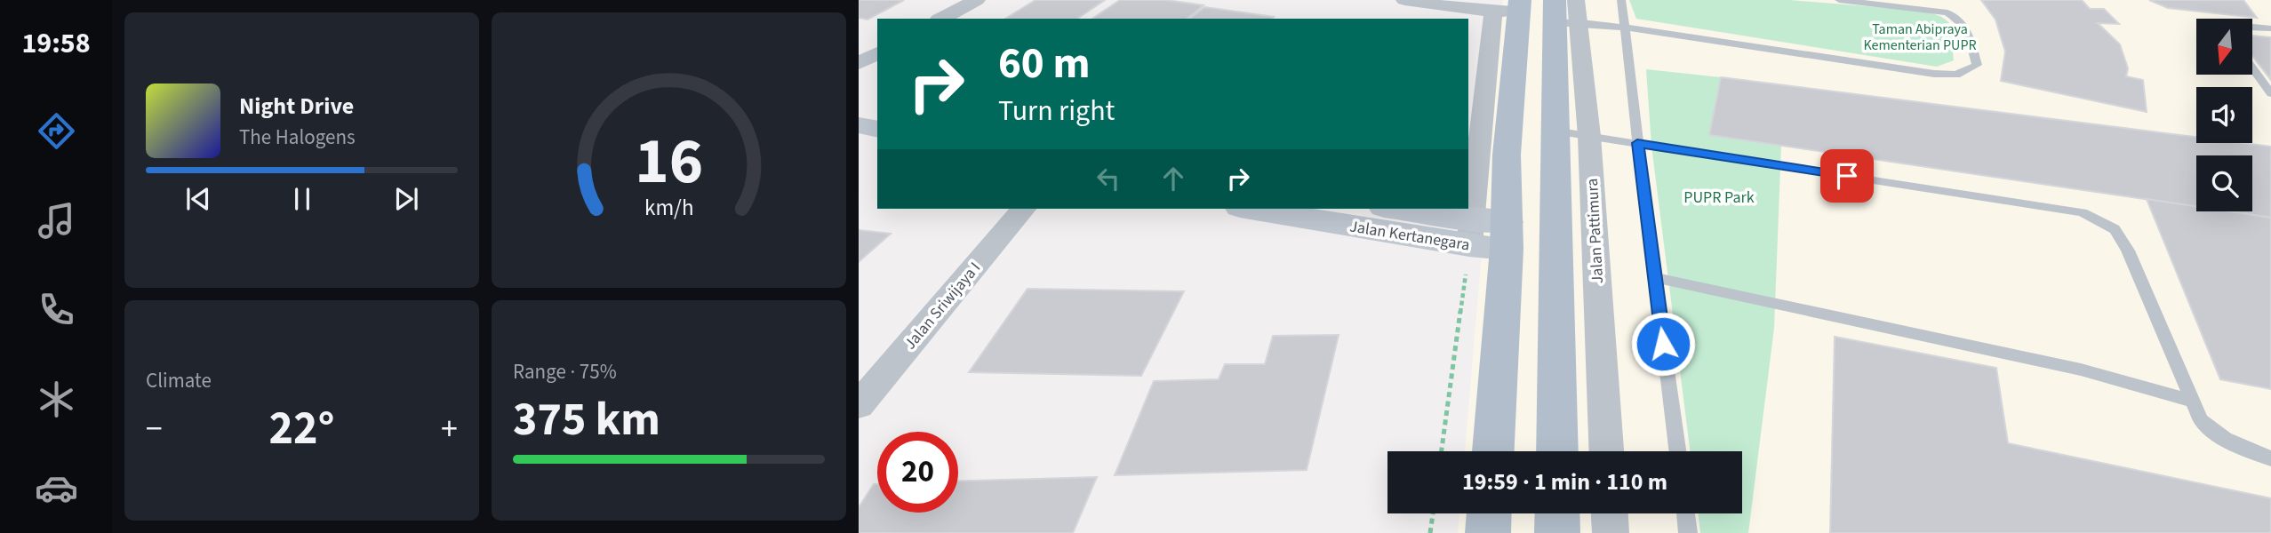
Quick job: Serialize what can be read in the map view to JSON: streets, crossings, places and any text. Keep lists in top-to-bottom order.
{
  "streets": {
    "street": ["Jalan Pattimura", "Jalan Kertanegara", "Jalan Sriwijaya I"]
  },
  "parks": ["Taman Abipraya Kementerian PUPR", "PUPR Park"],
  "north": "bottom",
  "page": {
    "tabs": "19:58",
    "turn": ["60 m", "Turn right"],
    "song": ["Night Drive", "The Halogens"],
    "tile": [
      "Climate",
      ["Range · 75%", "375 km"]
    ],
    "heat": ["−", "22°", "+"],
    "limit": "20",
    "trip": "19:59 · 1 min · 110 m",
    "gauge": ["16", "km/h"]
  }
}
